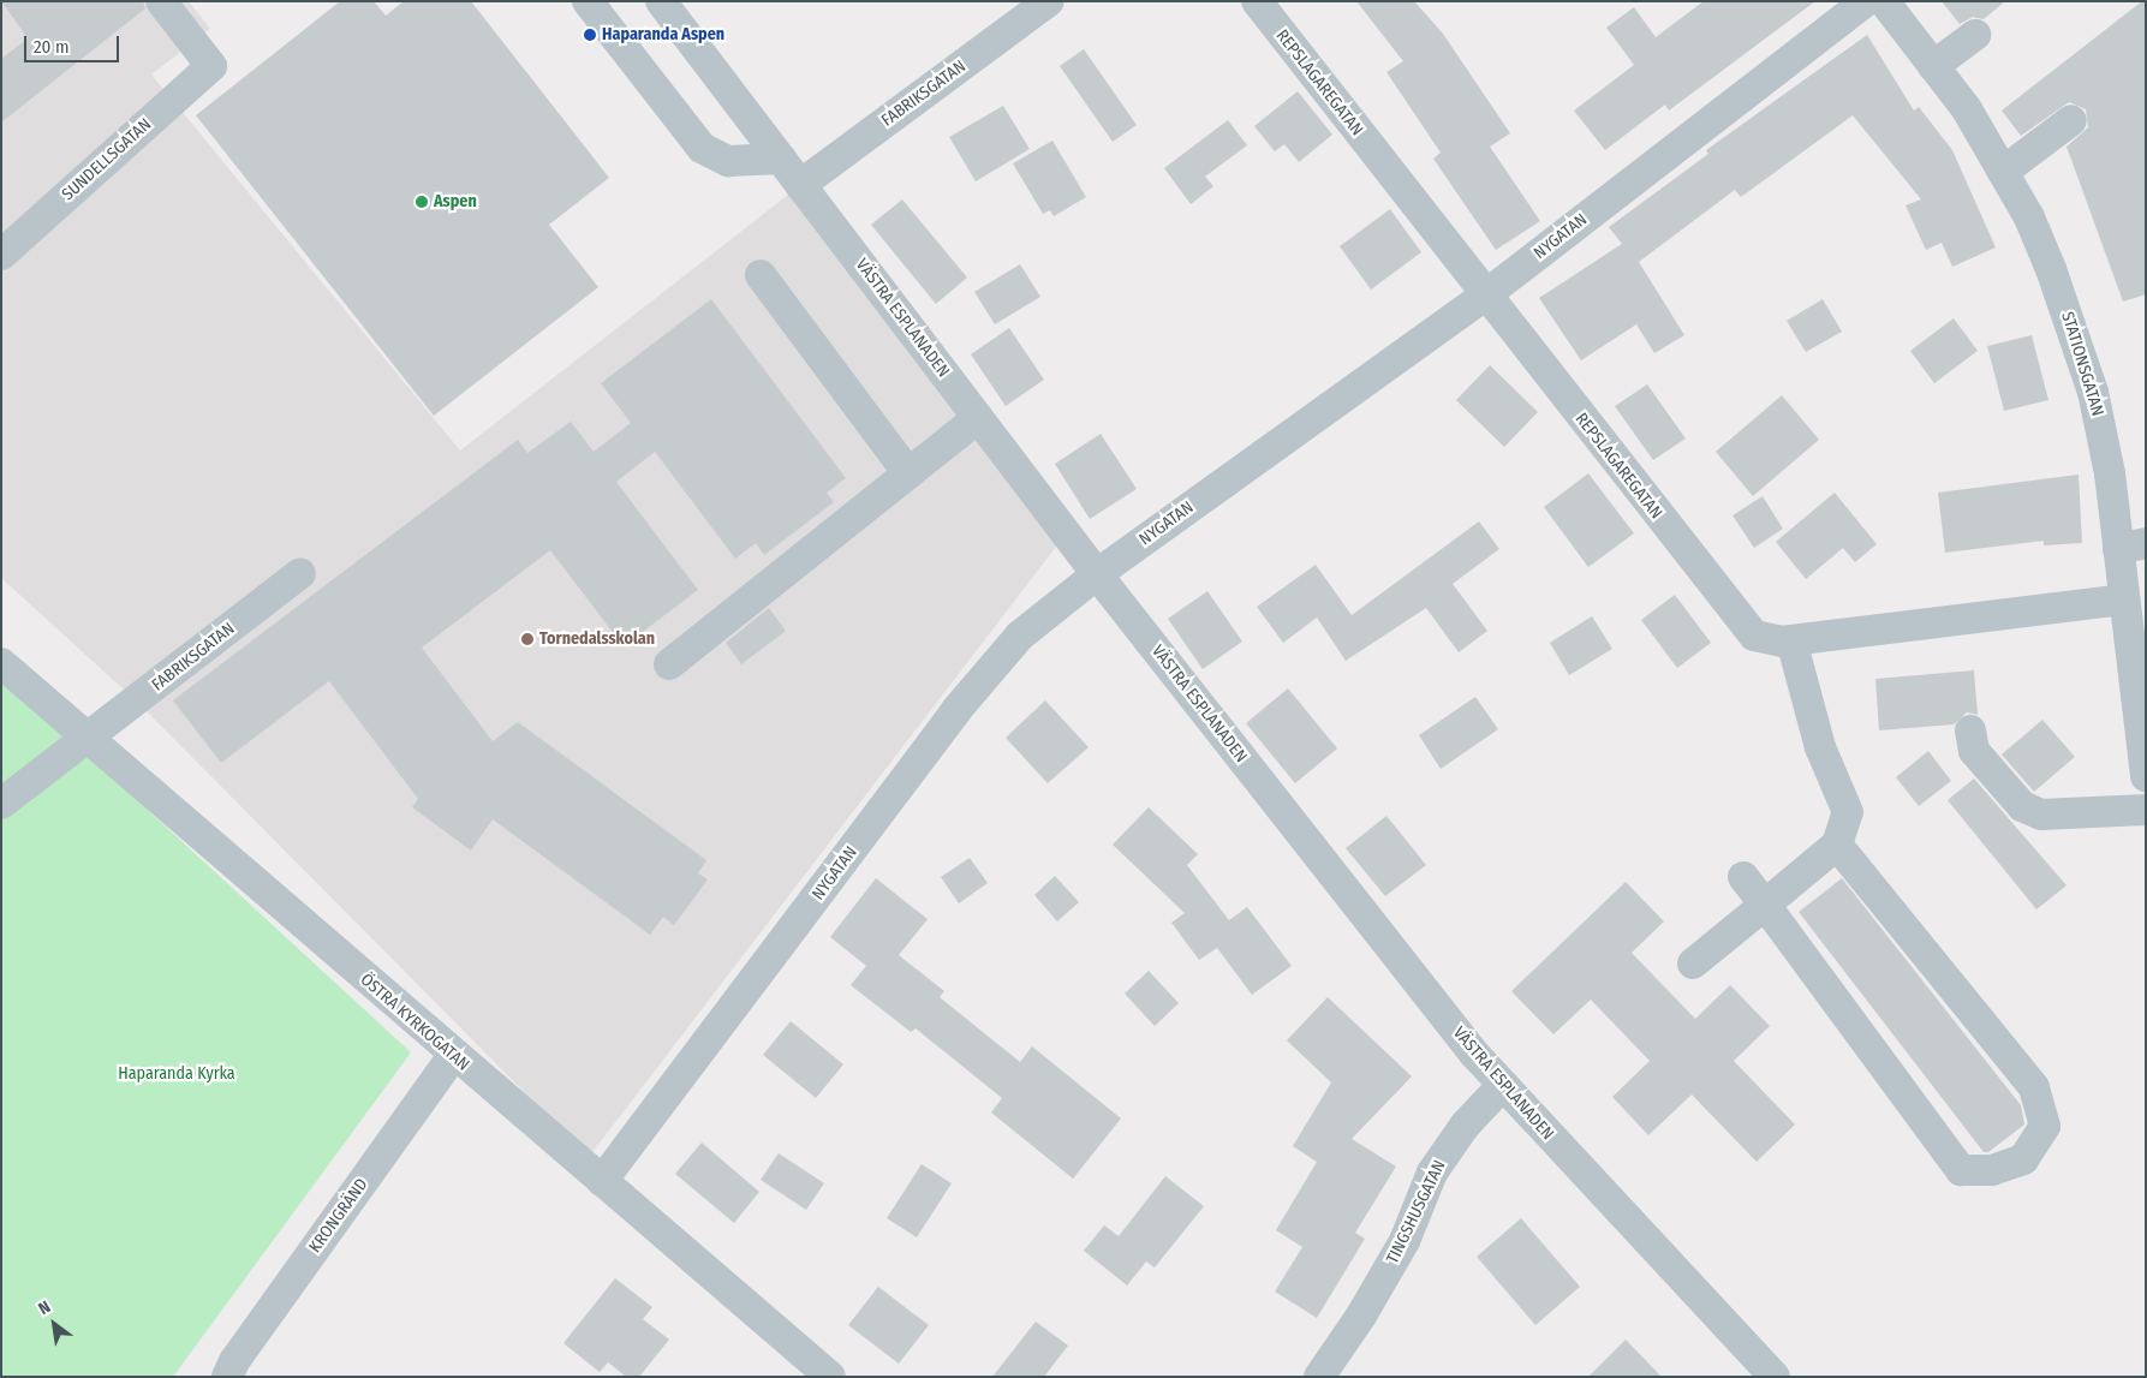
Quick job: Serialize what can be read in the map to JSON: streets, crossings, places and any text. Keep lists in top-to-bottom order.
{
  "streets": {
    "street": [
      "REPSLAGAREGATAN",
      "FABRIKSGATAN",
      "SUNDELLSGATAN",
      "NYGATAN",
      "VÄSTRA ESPLANADEN",
      "STATIONSGATAN",
      "ÖSTRA KYRKOGATAN",
      "TINGSHUSGATAN",
      "KRONGRÄND"
    ]
  },
  "crossings": [
    ["REPSLAGAREGATAN", "NYGATAN"],
    ["REPSLAGAREGATAN", "STATIONSGATAN"],
    ["FABRIKSGATAN", "VÄSTRA ESPLANADEN"],
    ["FABRIKSGATAN", "ÖSTRA KYRKOGATAN"],
    ["NYGATAN", "VÄSTRA ESPLANADEN"],
    ["NYGATAN", "ÖSTRA KYRKOGATAN"],
    ["VÄSTRA ESPLANADEN", "TINGSHUSGATAN"],
    ["ÖSTRA KYRKOGATAN", "KRONGRÄND"]
  ],
  "parks": ["Haparanda Kyrka"],
  "places": ["Haparanda Aspen", "Aspen", "Tornedalsskolan"],
  "scale_bar": "20 m",
  "north": "top left"
}
